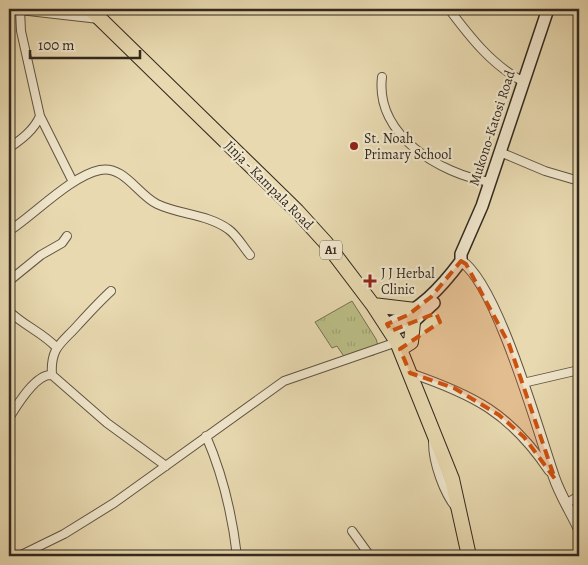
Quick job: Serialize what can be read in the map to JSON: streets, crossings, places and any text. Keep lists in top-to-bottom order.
{
  "streets": {
    "highway": ["Jinja - Kampala Road", "A1"],
    "main road": ["Mukono-Katosi Road"]
  },
  "crossings": [
    ["Mukono-Katosi Road", "Jinja - Kampala Road"]
  ],
  "places": {
    "other": ["St. Noah Primary School"],
    "health": ["J J Herbal Clinic"]
  },
  "scale_bar": "100 m"
}
